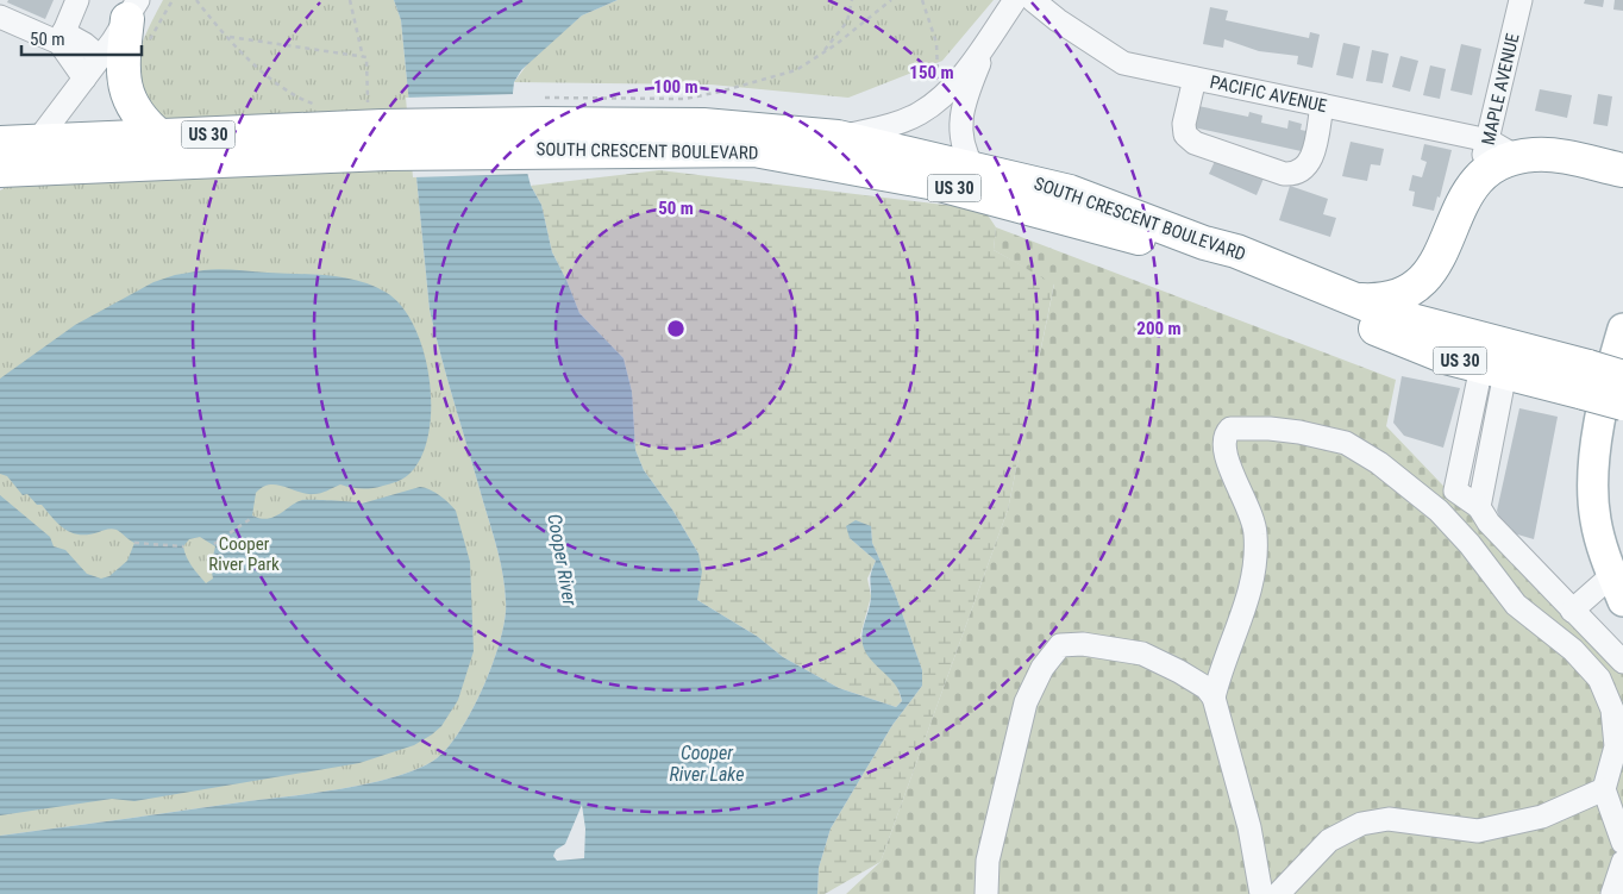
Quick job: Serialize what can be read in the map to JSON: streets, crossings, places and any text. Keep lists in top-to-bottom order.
{
  "streets": {
    "highway": ["US 30", "SOUTH CRESCENT BOULEVARD"],
    "street": ["MAPLE AVENUE", "PACIFIC AVENUE"]
  },
  "crossings": [
    ["MAPLE AVENUE", "PACIFIC AVENUE"],
    ["US 30", "SOUTH CRESCENT BOULEVARD"]
  ],
  "water": ["Cooper River", "Cooper River Lake"],
  "parks": ["Cooper River Park"],
  "scale_bar": "50 m",
  "rings": [
    "150 m",
    "100 m",
    "50 m",
    "200 m"
  ]
}
